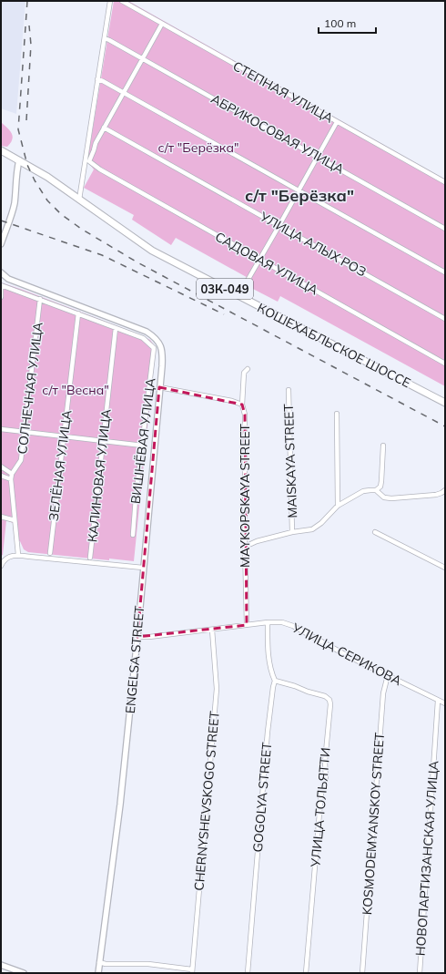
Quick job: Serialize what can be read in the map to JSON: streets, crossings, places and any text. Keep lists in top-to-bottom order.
{
  "streets": {
    "main road": ["03К-049", "КОШЕХАБЛЬСКОЕ ШОССЕ"],
    "street": [
      "СТЕПНАЯ УЛИЦА",
      "АБРИКОСОВАЯ УЛИЦА",
      "УЛИЦА АЛЫХ РОЗ",
      "САДОВАЯ УЛИЦА",
      "СОЛНЕЧНАЯ УЛИЦА",
      "ВИШНЁВАЯ УЛИЦА",
      "MAISKAYA STREET",
      "ЗЕЛЁНАЯ УЛИЦА",
      "КАЛИНОВАЯ УЛИЦА",
      "MAYKOPSKAYA STREET",
      "УЛИЦА СЕРИКОВА",
      "ENGELSA STREET",
      "GOGOLYA STREET",
      "CHERNYSHEVSKOGO STREET",
      "УЛИЦА ТОЛЬЯТТИ",
      "KOSMODEMYANSKOY STREET",
      "НОВОПАРТИЗАНСКАЯ УЛИЦА"
    ]
  },
  "crossings": [
    ["ВИШНЁВАЯ УЛИЦА", "КАЛИНОВАЯ УЛИЦА"],
    ["MAYKOPSKAYA STREET", "УЛИЦА СЕРИКОВА"],
    ["УЛИЦА СЕРИКОВА", "ENGELSA STREET"],
    ["УЛИЦА СЕРИКОВА", "GOGOLYA STREET"],
    ["УЛИЦА СЕРИКОВА", "CHERNYSHEVSKOGO STREET"],
    ["УЛИЦА СЕРИКОВА", "KOSMODEMYANSKOY STREET"],
    ["УЛИЦА СЕРИКОВА", "НОВОПАРТИЗАНСКАЯ УЛИЦА"],
    ["GOGOLYA STREET", "УЛИЦА ТОЛЬЯТТИ"]
  ],
  "districts": ["с/т \"Берёзка\""],
  "parks": ["с/т \"Берёзка\"", "с/т \"Весна\""],
  "scale_bar": "100 m"
}
